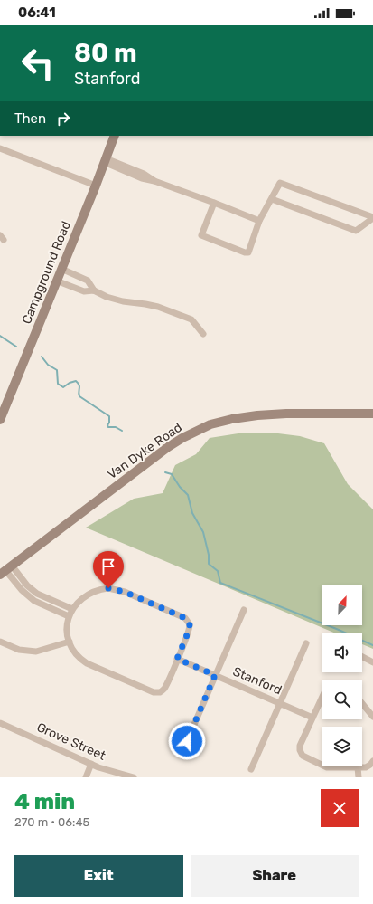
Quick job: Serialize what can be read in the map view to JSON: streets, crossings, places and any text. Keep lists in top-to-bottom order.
{
  "streets": {
    "street": [
      "Campground Road",
      "Van Dyke Road",
      "Stanford",
      "Grove Street"
    ]
  },
  "north": "top right",
  "page": {
    "status": "06:41",
    "turn": ["80 m", "Stanford"],
    "then": "Then",
    "heading": ["4 min", "270 m · 06:45"],
    "buttons": ["Exit", "Share"]
  }
}
